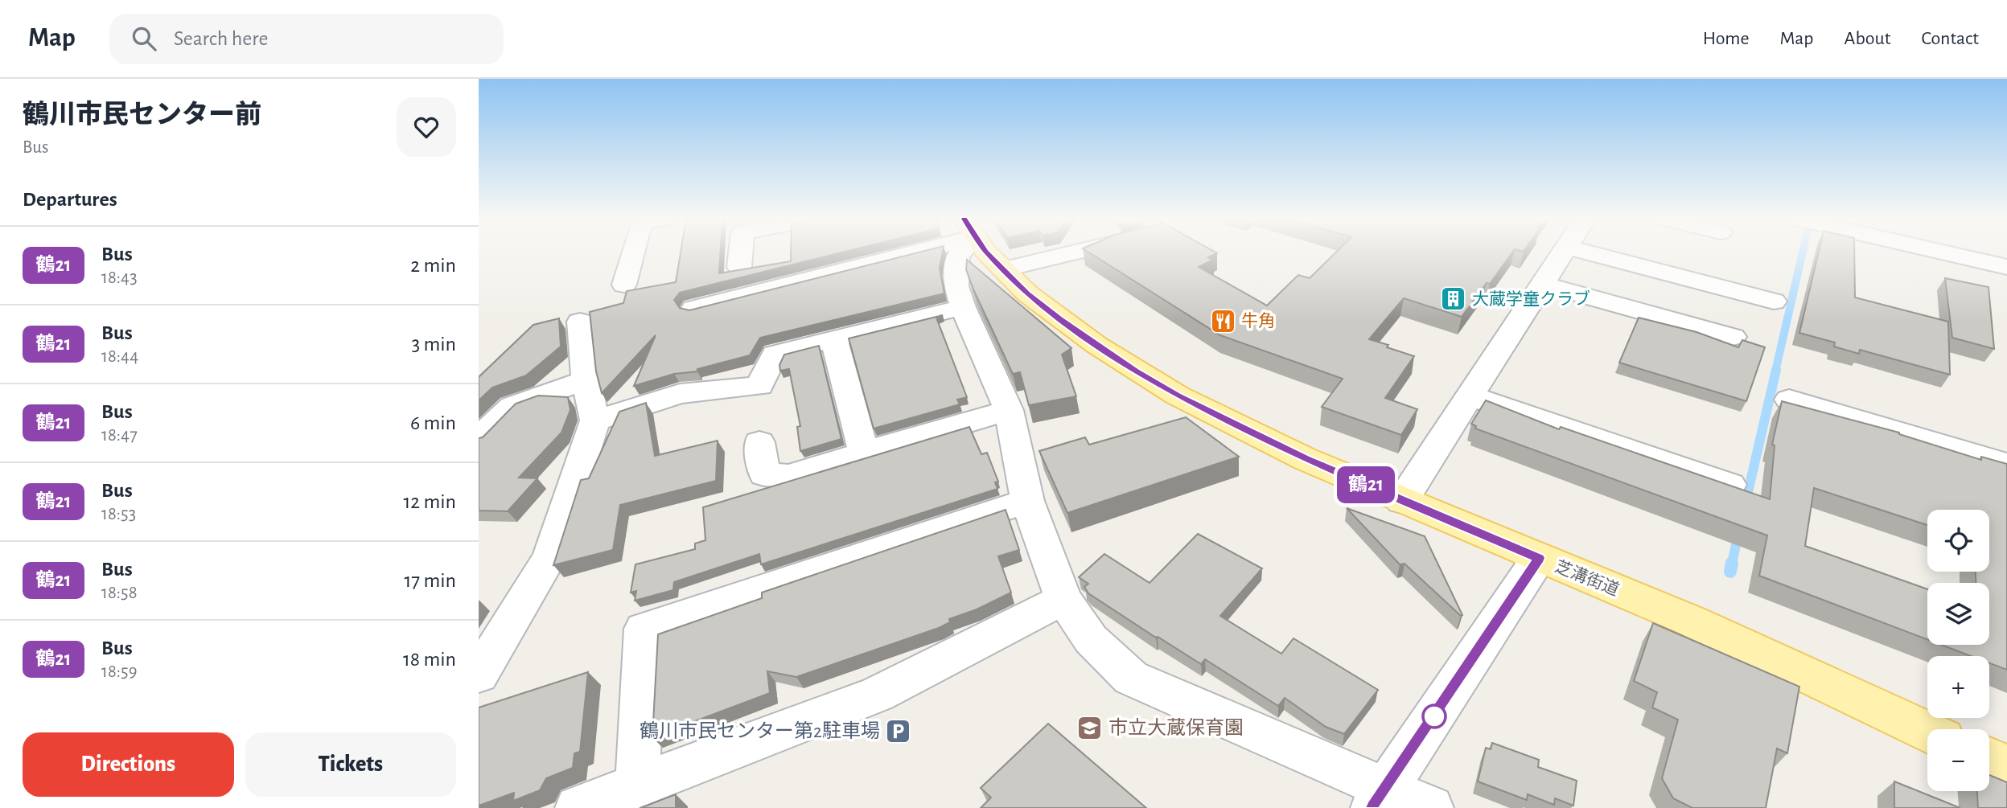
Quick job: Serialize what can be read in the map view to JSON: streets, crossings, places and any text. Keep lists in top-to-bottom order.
{
  "streets": {
    "main road": ["芝溝街道"]
  },
  "places": {
    "building": ["大蔵学童クラブ"],
    "restaurant": ["牛角"],
    "school or university": ["市立大蔵保育園"],
    "parking": ["鶴川市民センター第2駐車場"]
  },
  "lines": ["bus line 鶴21"],
  "page": {
    "header": "Map",
    "search": "Search here",
    "nav": [
      "Home",
      "Map",
      "About",
      "Contact"
    ],
    "heading": [
      ["鶴川市民センター前", "Bus"],
      "Departures"
    ],
    "on_map": "鶴21",
    "list": [
      {
        "mark": "鶴21",
        "name": "Bus",
        "note": "18:43",
        "value": "2 min"
      },
      {
        "mark": "鶴21",
        "name": "Bus",
        "note": "18:44",
        "value": "3 min"
      },
      {
        "mark": "鶴21",
        "name": "Bus",
        "note": "18:47",
        "value": "6 min"
      },
      {
        "mark": "鶴21",
        "name": "Bus",
        "note": "18:53",
        "value": "12 min"
      },
      {
        "mark": "鶴21",
        "name": "Bus",
        "note": "18:58",
        "value": "17 min"
      },
      {
        "mark": "鶴21",
        "name": "Bus",
        "note": "18:59",
        "value": "18 min"
      }
    ],
    "map_buttons": ["+", "−"],
    "buttons": ["Directions", "Tickets"]
  }
}
